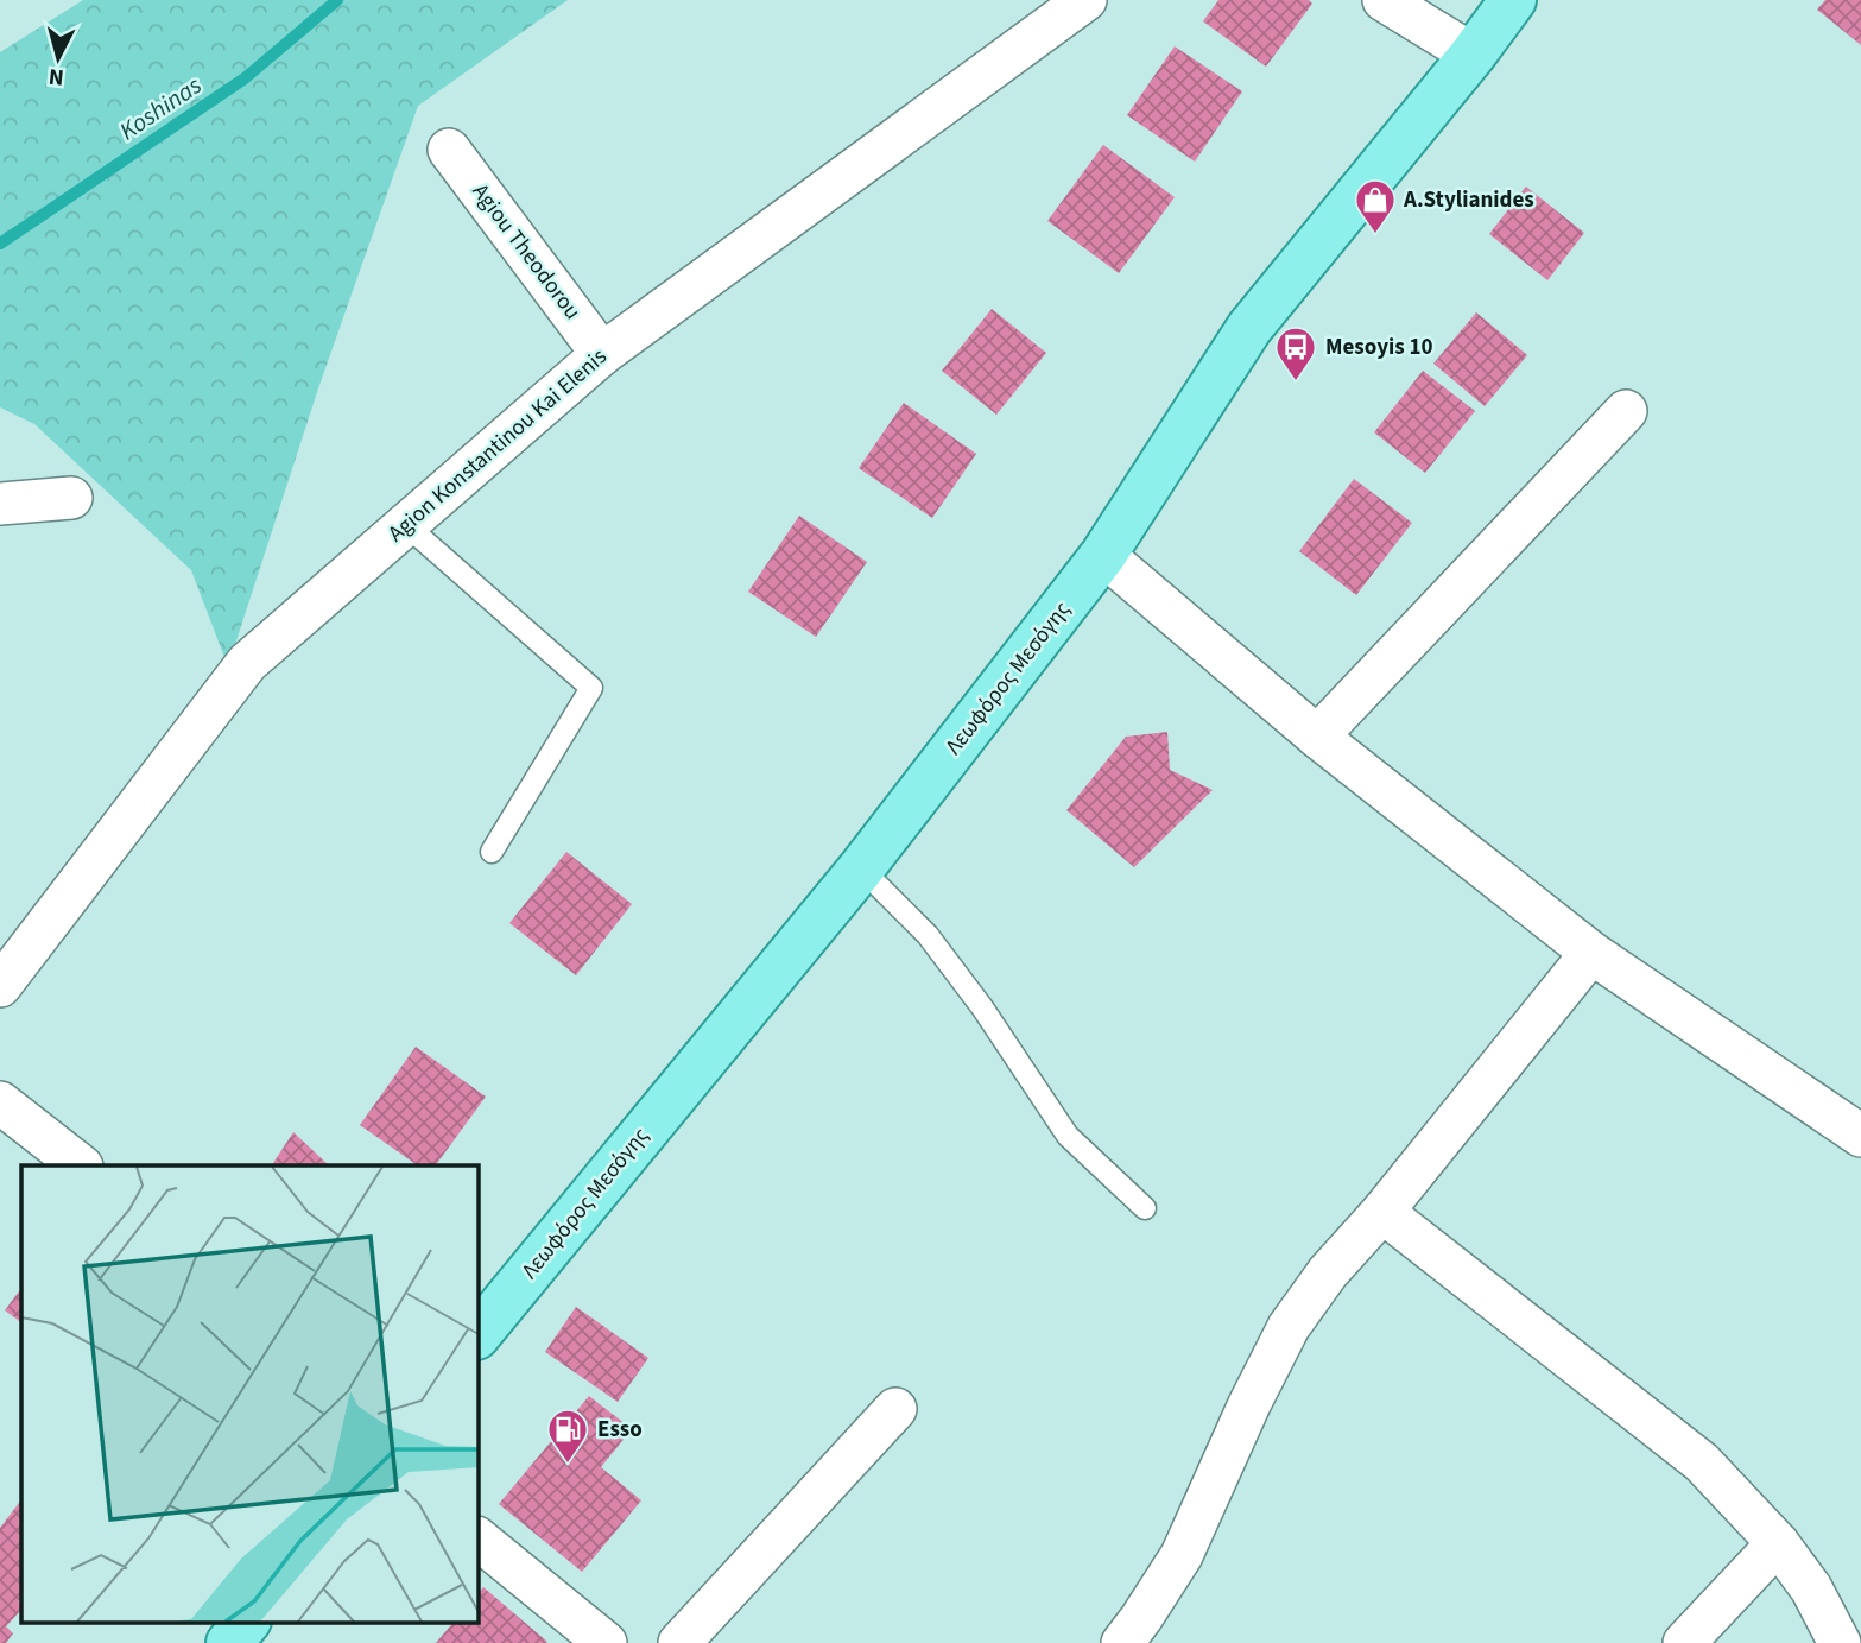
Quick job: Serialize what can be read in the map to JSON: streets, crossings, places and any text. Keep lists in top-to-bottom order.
{
  "streets": {
    "main road": ["Λεωφόρος Μεσόγης"],
    "street": ["Agiou Theodorou", "Agion Konstantinou Kai Elenis"]
  },
  "crossings": [
    ["Agiou Theodorou", "Agion Konstantinou Kai Elenis"]
  ],
  "water": ["Koshinas"],
  "places": {
    "shop": ["A.Stylianides"],
    "bus stop": ["Mesoyis 10"],
    "fuel station": ["Esso"]
  },
  "north": "bottom"
}
